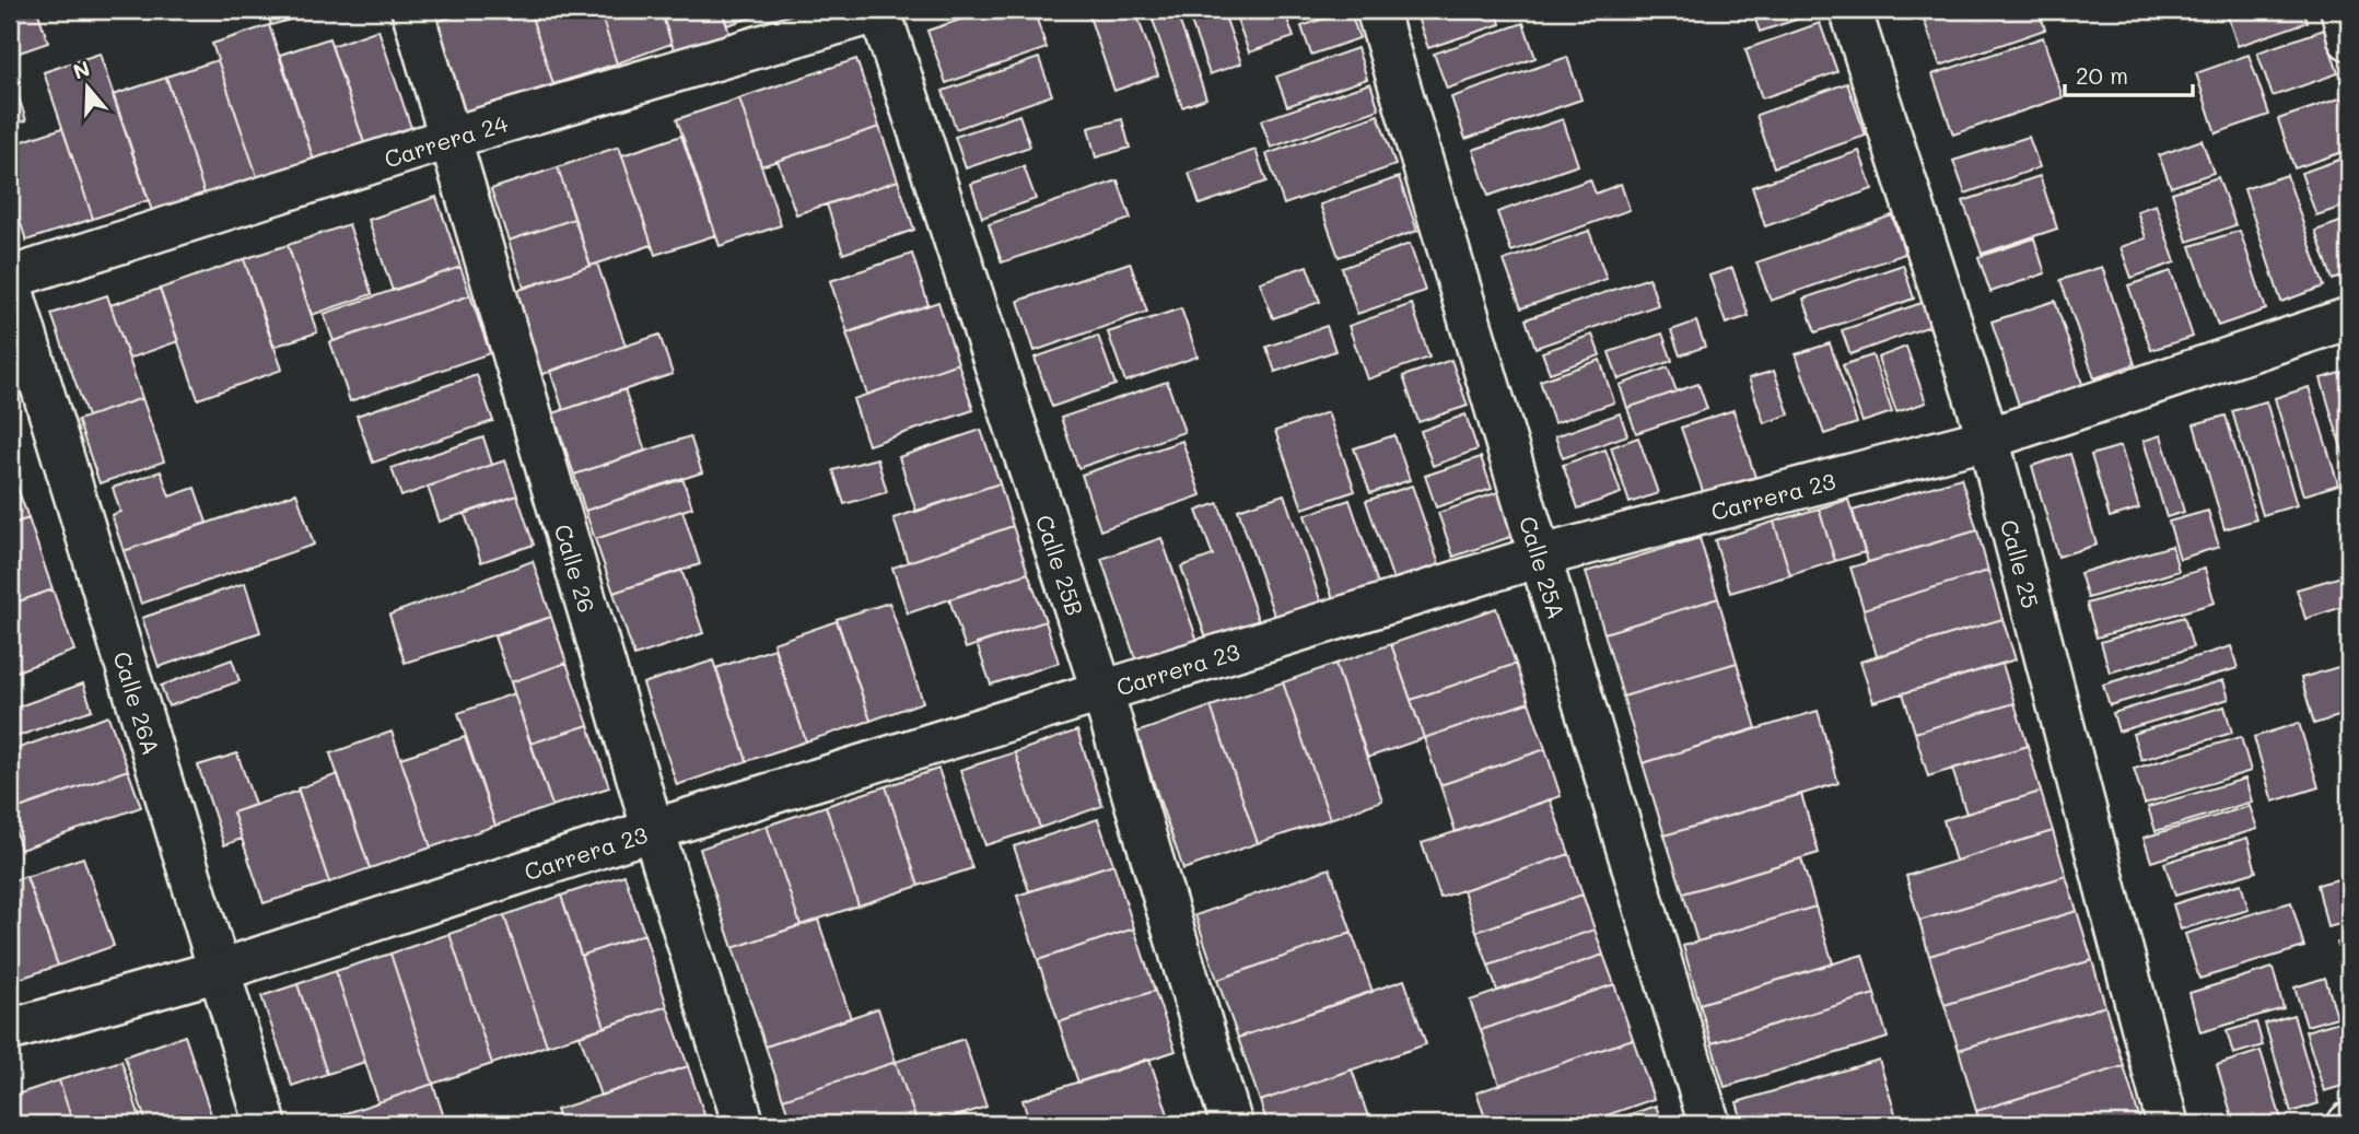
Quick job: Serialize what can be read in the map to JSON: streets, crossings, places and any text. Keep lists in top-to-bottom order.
{
  "streets": {
    "street": [
      "Carrera 24",
      "Carrera 23",
      "Calle 25",
      "Calle 25B",
      "Calle 26",
      "Calle 25A",
      "Calle 26A"
    ]
  },
  "crossings": [
    ["Carrera 24", "Calle 25B"],
    ["Carrera 24", "Calle 26"],
    ["Carrera 24", "Calle 26A"],
    ["Carrera 23", "Calle 25"],
    ["Carrera 23", "Calle 25B"],
    ["Carrera 23", "Calle 26"],
    ["Carrera 23", "Calle 25A"],
    ["Carrera 23", "Calle 26A"]
  ],
  "scale_bar": "20 m",
  "north": "top"
}
